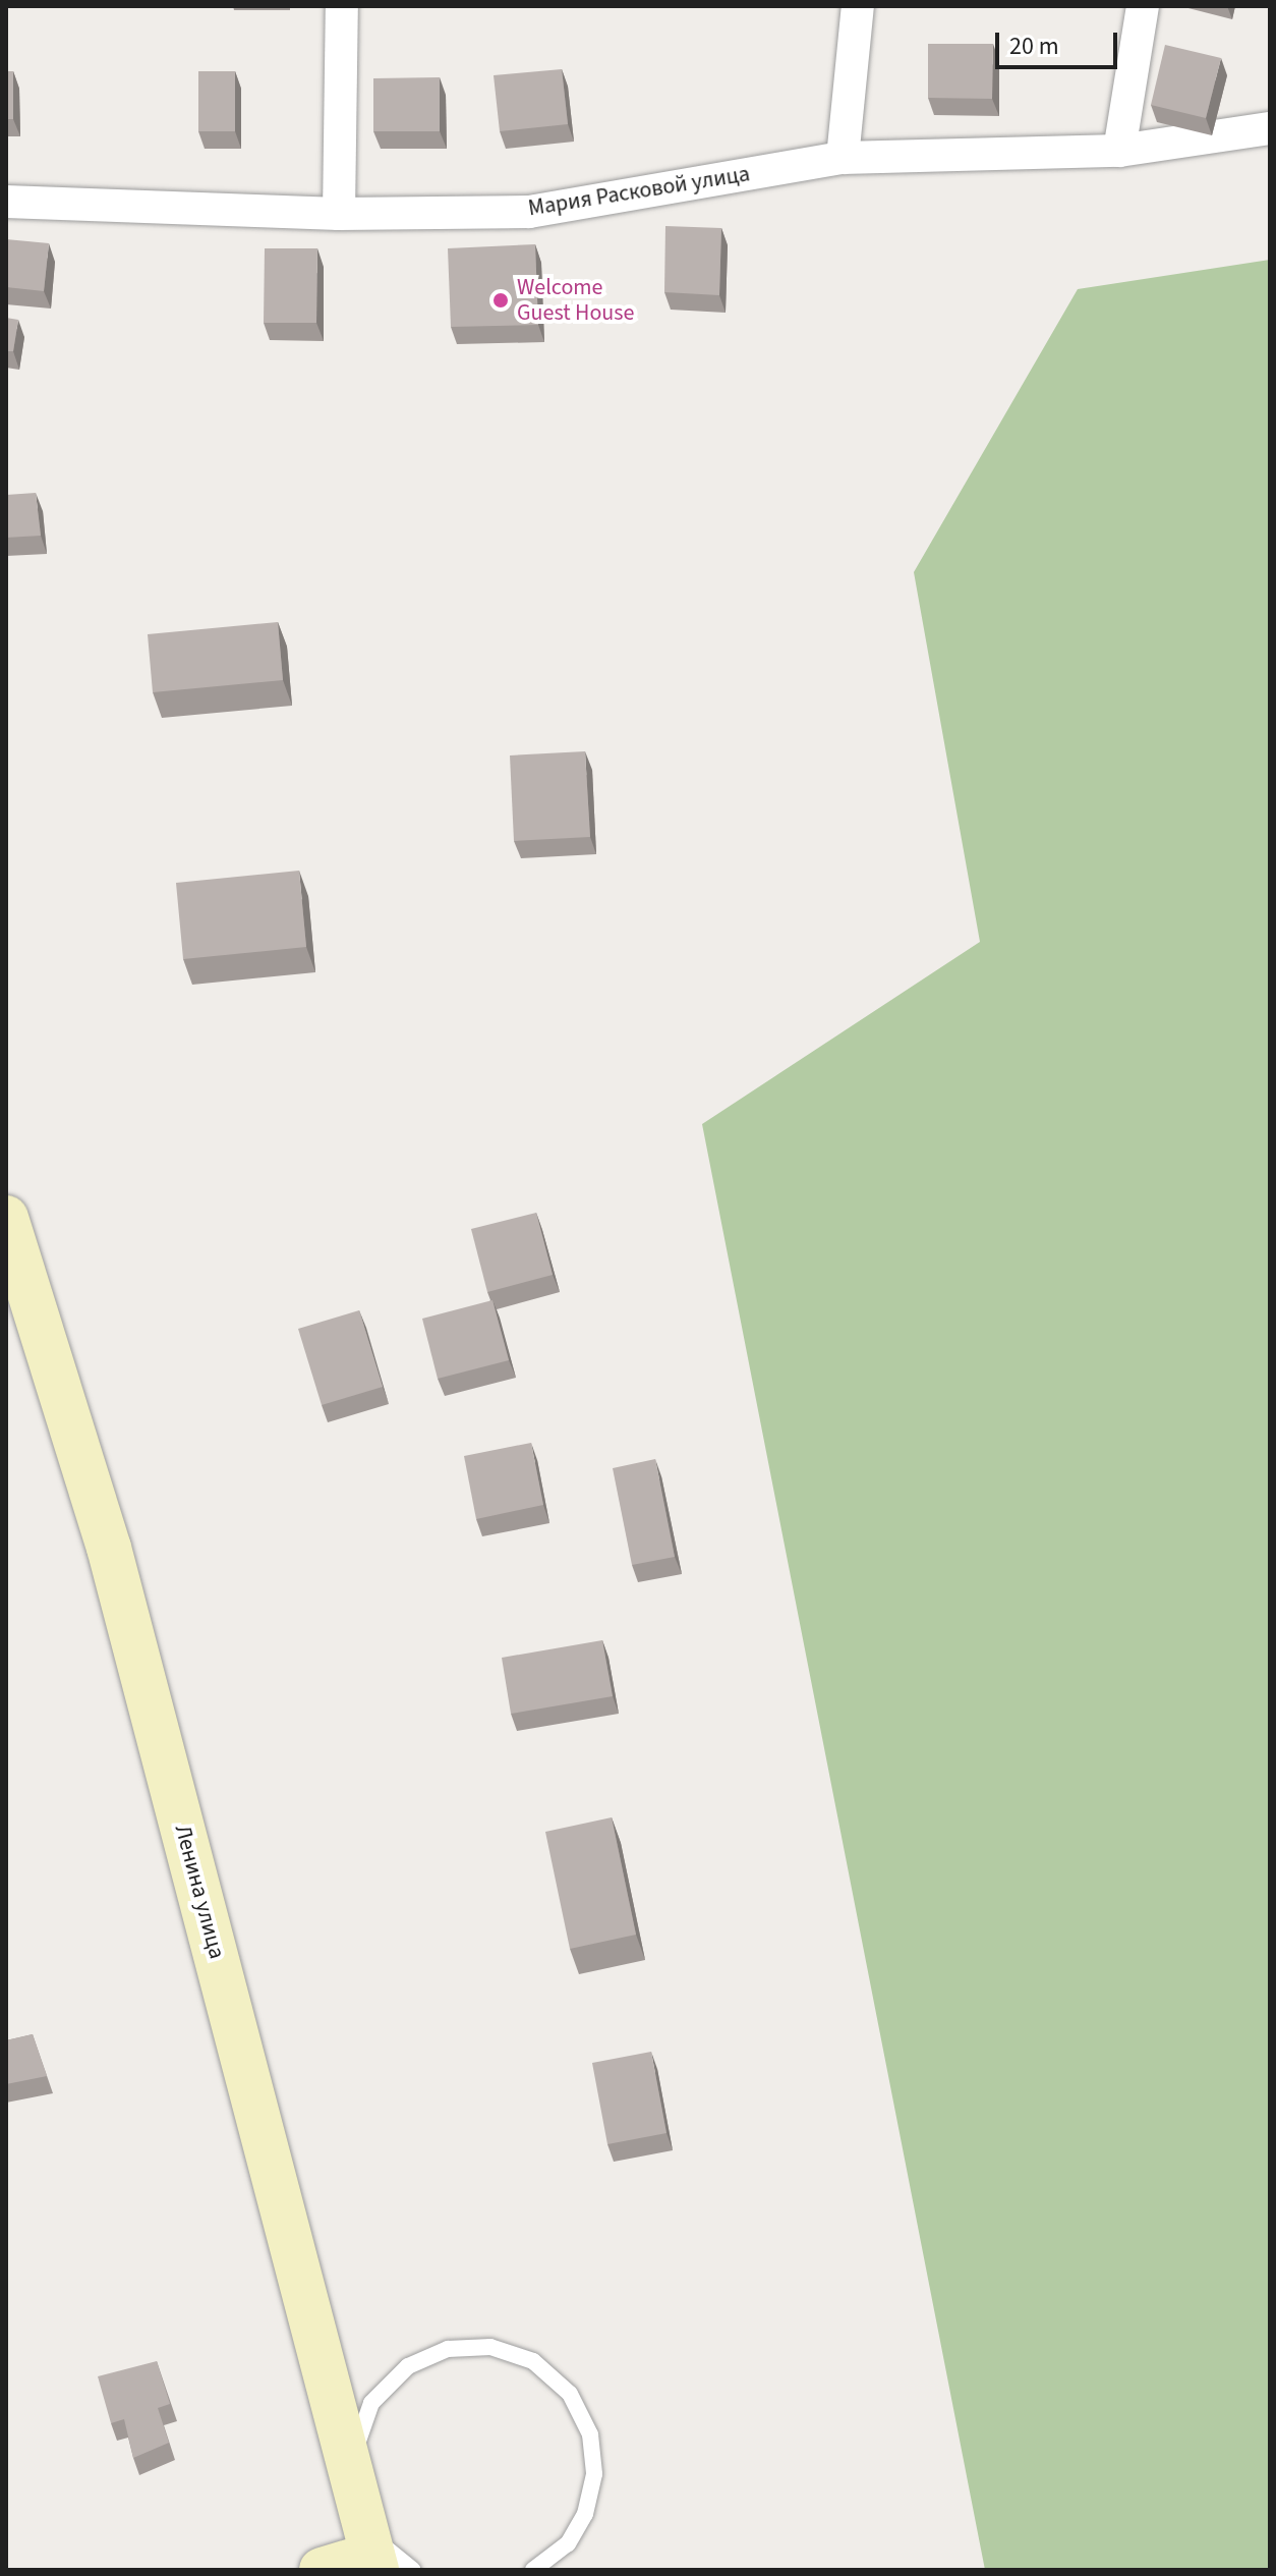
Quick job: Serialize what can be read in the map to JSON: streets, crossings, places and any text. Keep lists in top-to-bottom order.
{
  "streets": {
    "main road": ["Ленина улица"],
    "street": ["Мария Расковой улица"]
  },
  "places": ["Welcome Guest House"],
  "scale_bar": "20 m"
}
